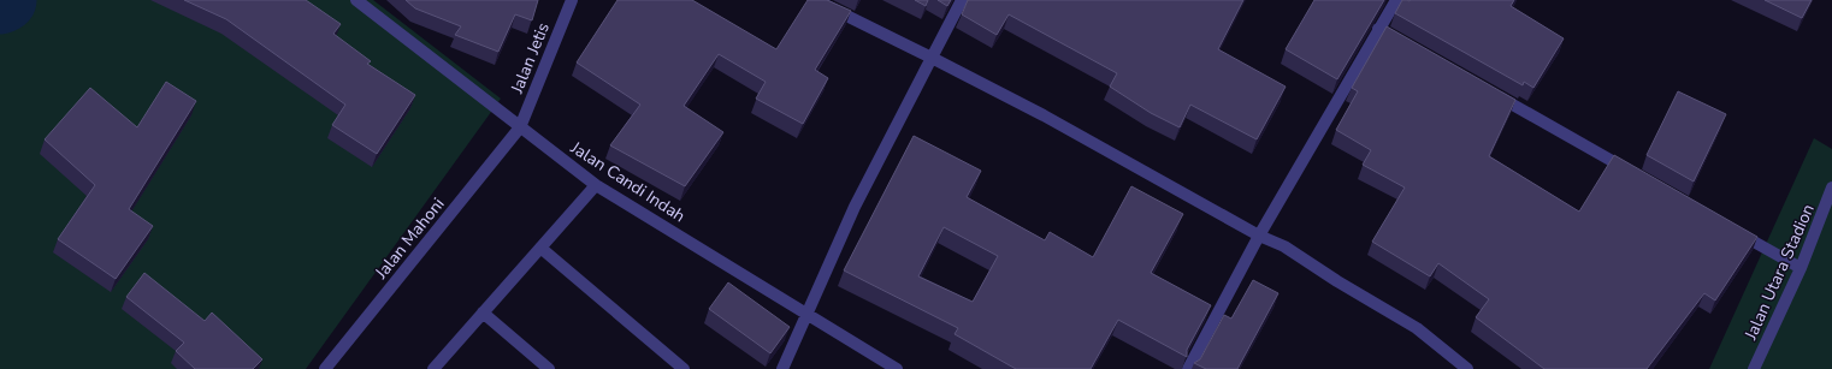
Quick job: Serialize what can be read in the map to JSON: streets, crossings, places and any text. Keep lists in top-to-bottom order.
{
  "streets": {
    "street": [
      "Jalan Jetis",
      "Jalan Candi Indah",
      "Jalan Mahoni",
      "Jalan Utara Stadion"
    ]
  },
  "crossings": [
    ["Jalan Jetis", "Jalan Candi Indah"],
    ["Jalan Jetis", "Jalan Mahoni"],
    ["Jalan Candi Indah", "Jalan Mahoni"]
  ]
}
